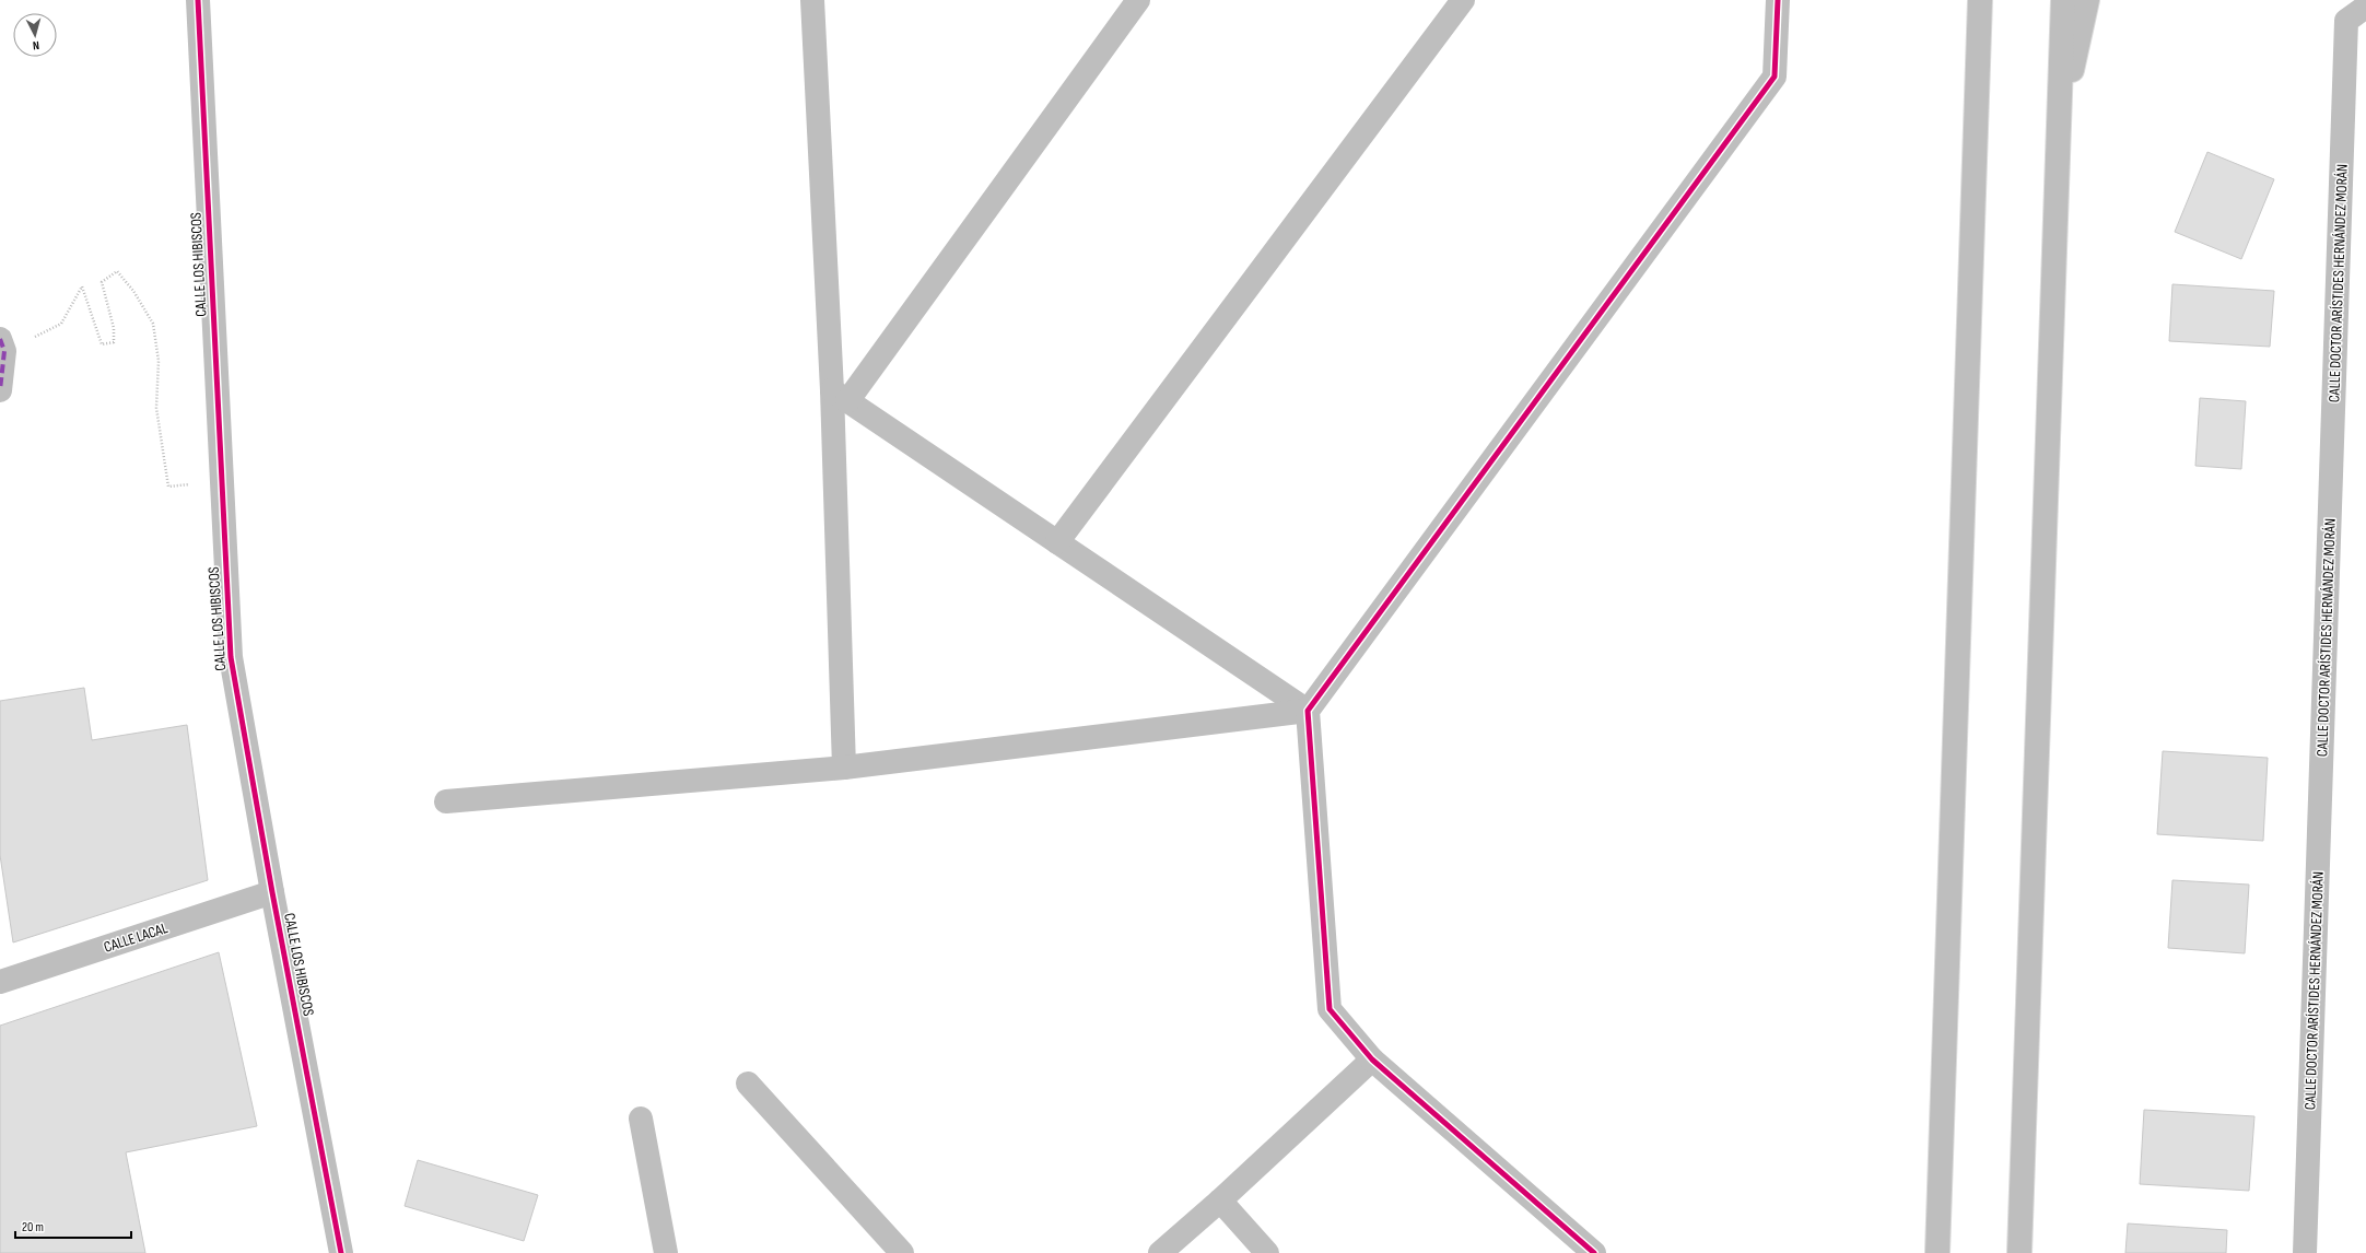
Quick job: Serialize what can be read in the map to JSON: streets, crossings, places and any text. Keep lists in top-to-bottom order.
{
  "streets": {
    "main road": ["CALLE LOS HIBISCOS", "CALLE DOCTOR ARÍSTIDES HERNÁNDEZ MORÁN", "CALLE LACAL"]
  },
  "crossings": [
    ["CALLE LOS HIBISCOS", "CALLE LACAL"]
  ],
  "scale_bar": "20 m",
  "north": "bottom"
}
